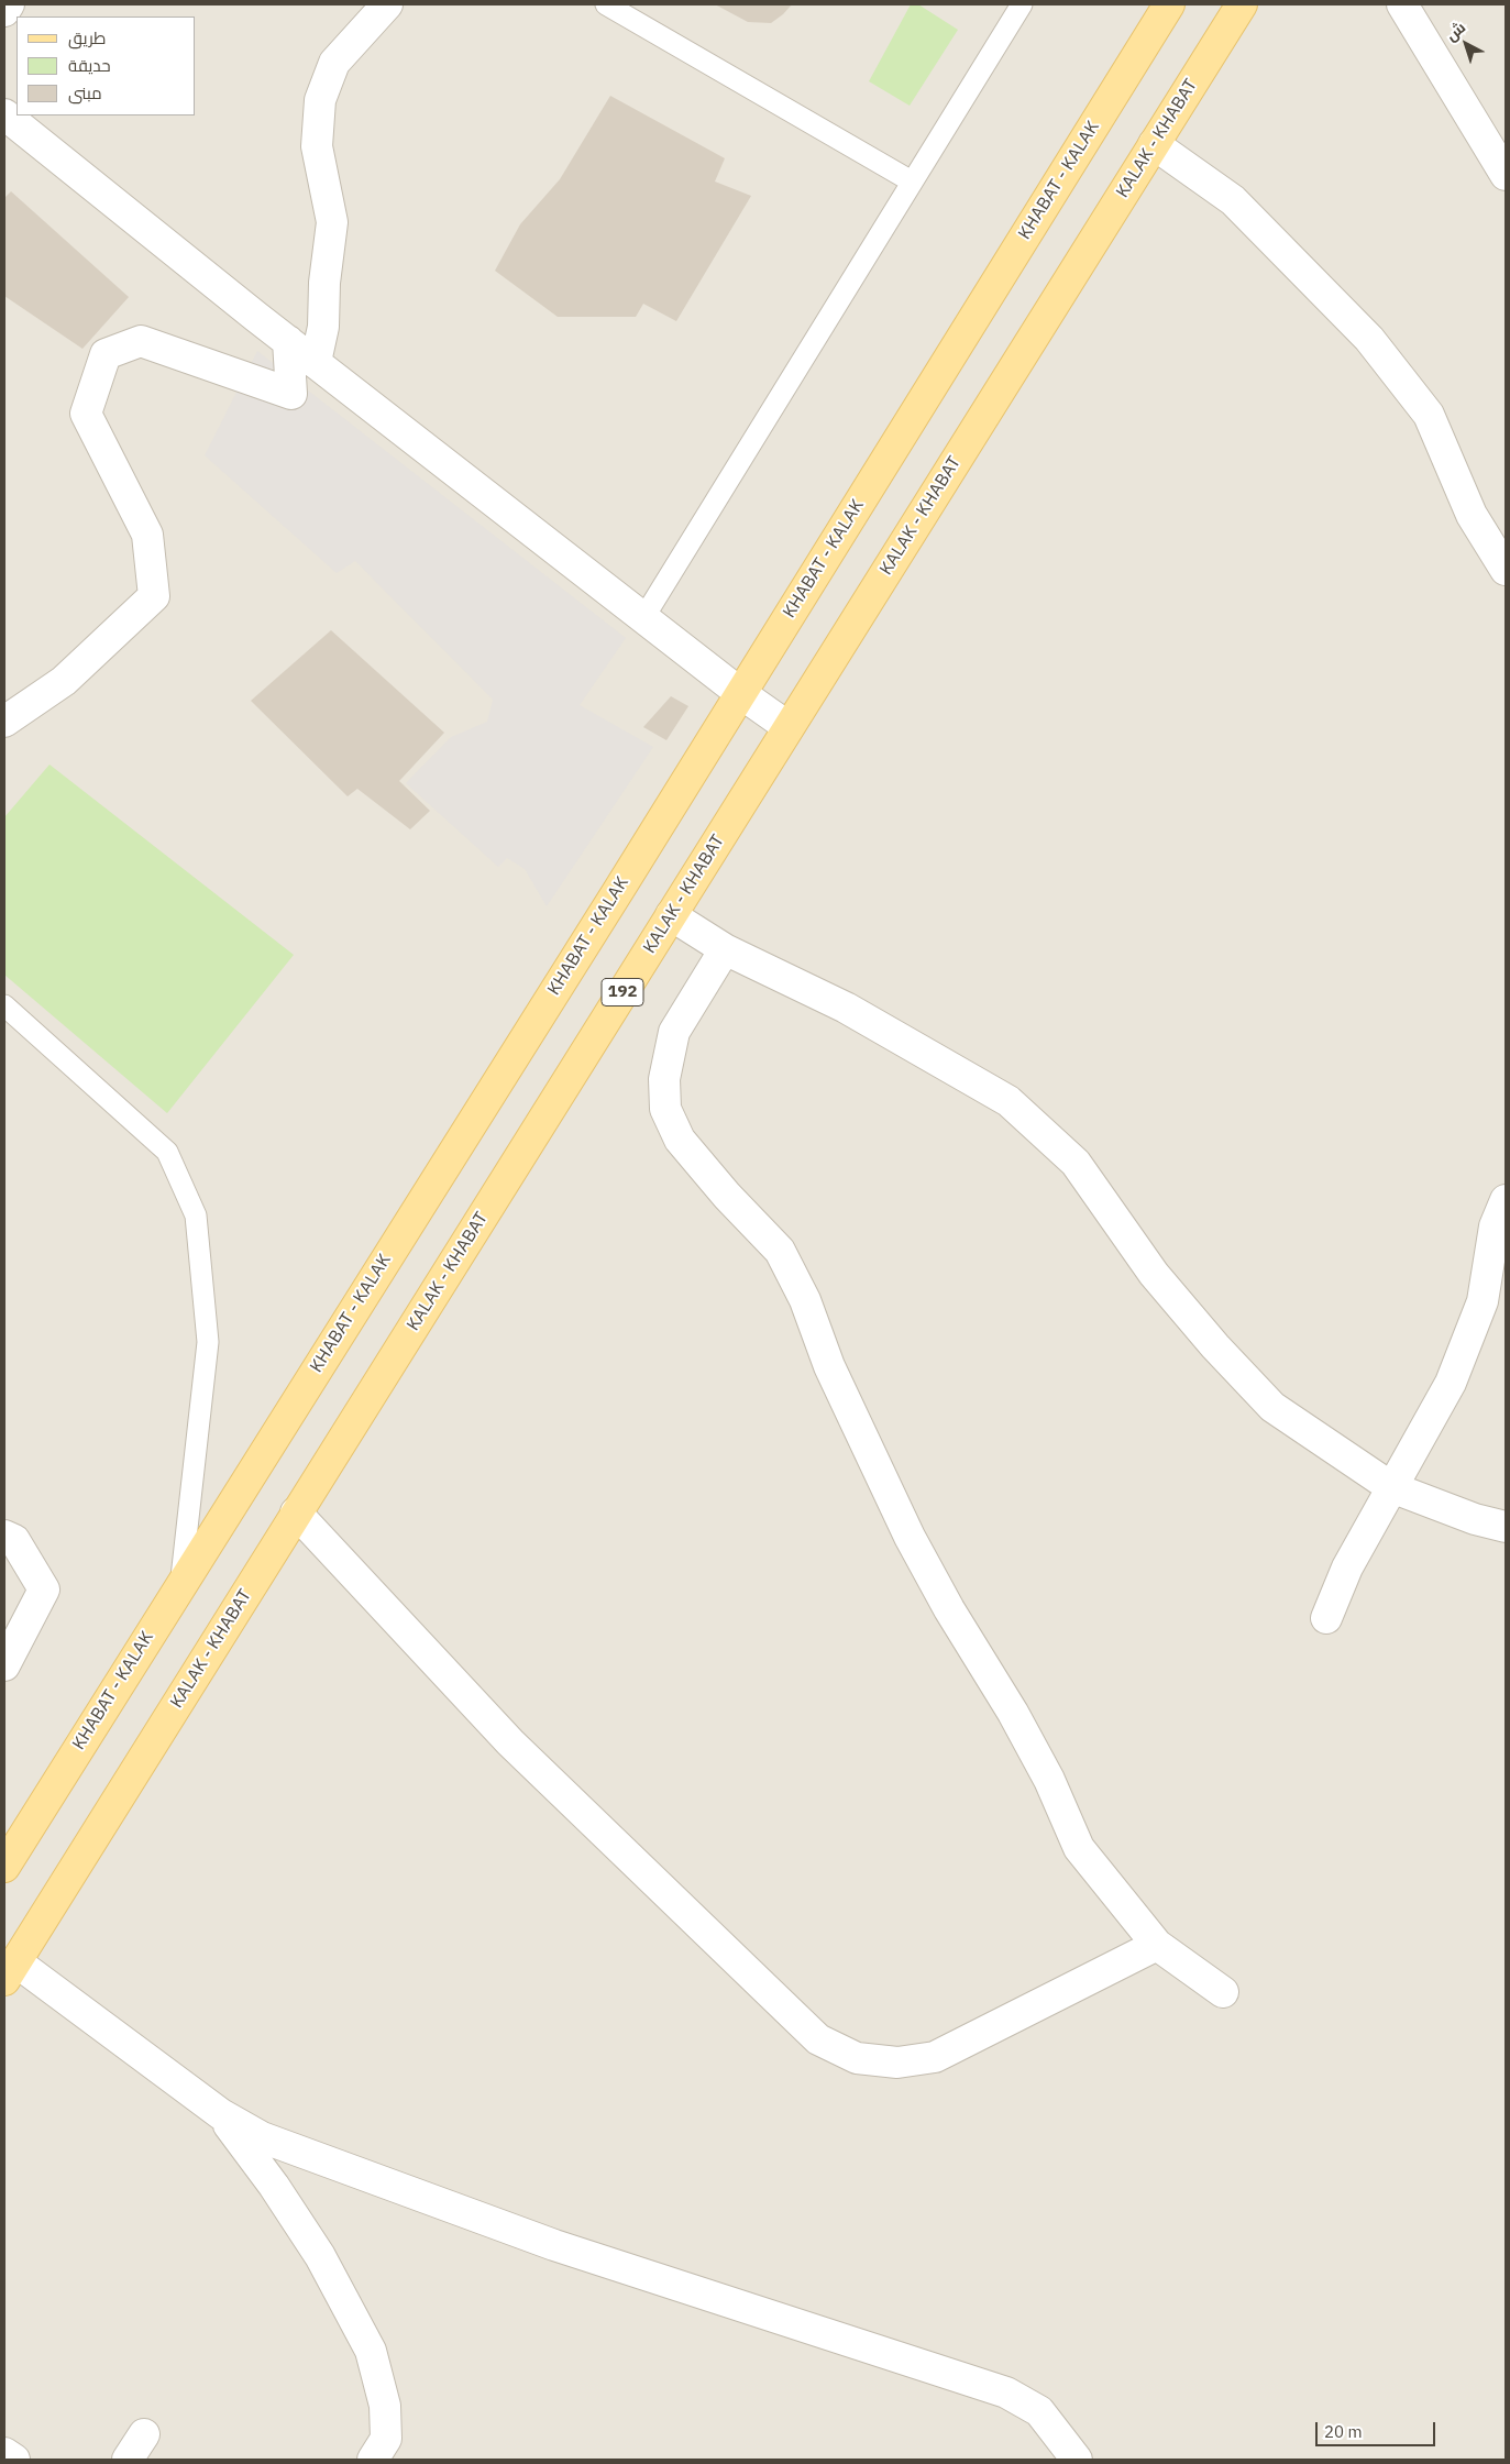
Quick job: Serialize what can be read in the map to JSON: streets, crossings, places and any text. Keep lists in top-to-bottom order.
{
  "streets": {
    "main road": ["KALAK - KHABAT", "KHABAT - KALAK", "192"]
  },
  "legend": ["طريق", "حديقة", "مبنى"],
  "scale_bar": "20 m",
  "north": "top left"
}
